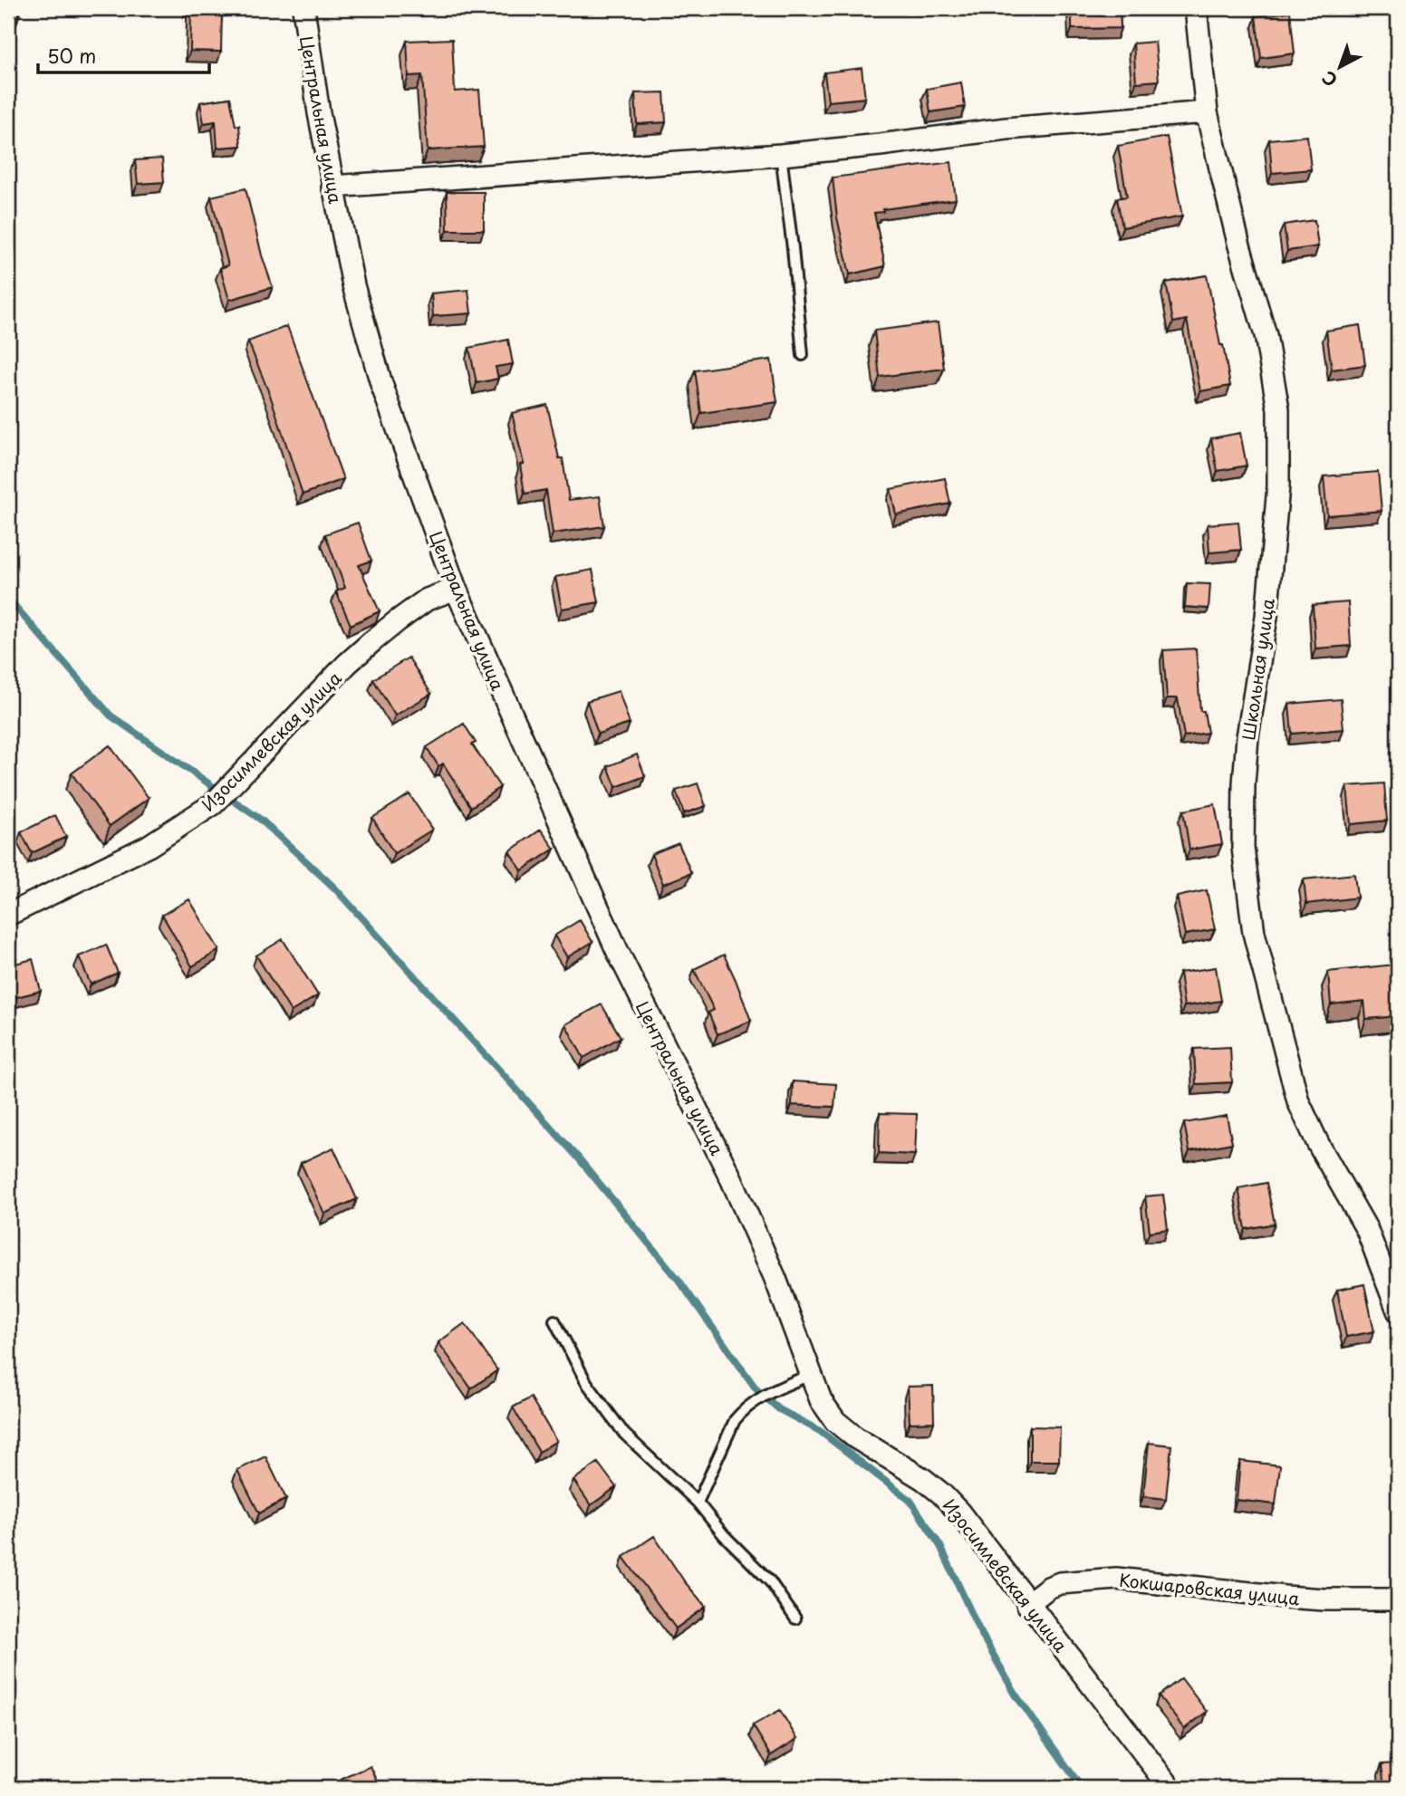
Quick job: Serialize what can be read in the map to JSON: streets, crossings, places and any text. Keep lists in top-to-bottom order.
{
  "streets": {
    "street": [
      "Центральная улица",
      "Школьная улица",
      "Изосимлевская улица",
      "Кокшаровская улица"
    ]
  },
  "crossings": [
    ["Центральная улица", "Изосимлевская улица"],
    ["Изосимлевская улица", "Кокшаровская улица"]
  ],
  "scale_bar": "50 m",
  "north": "bottom left"
}
